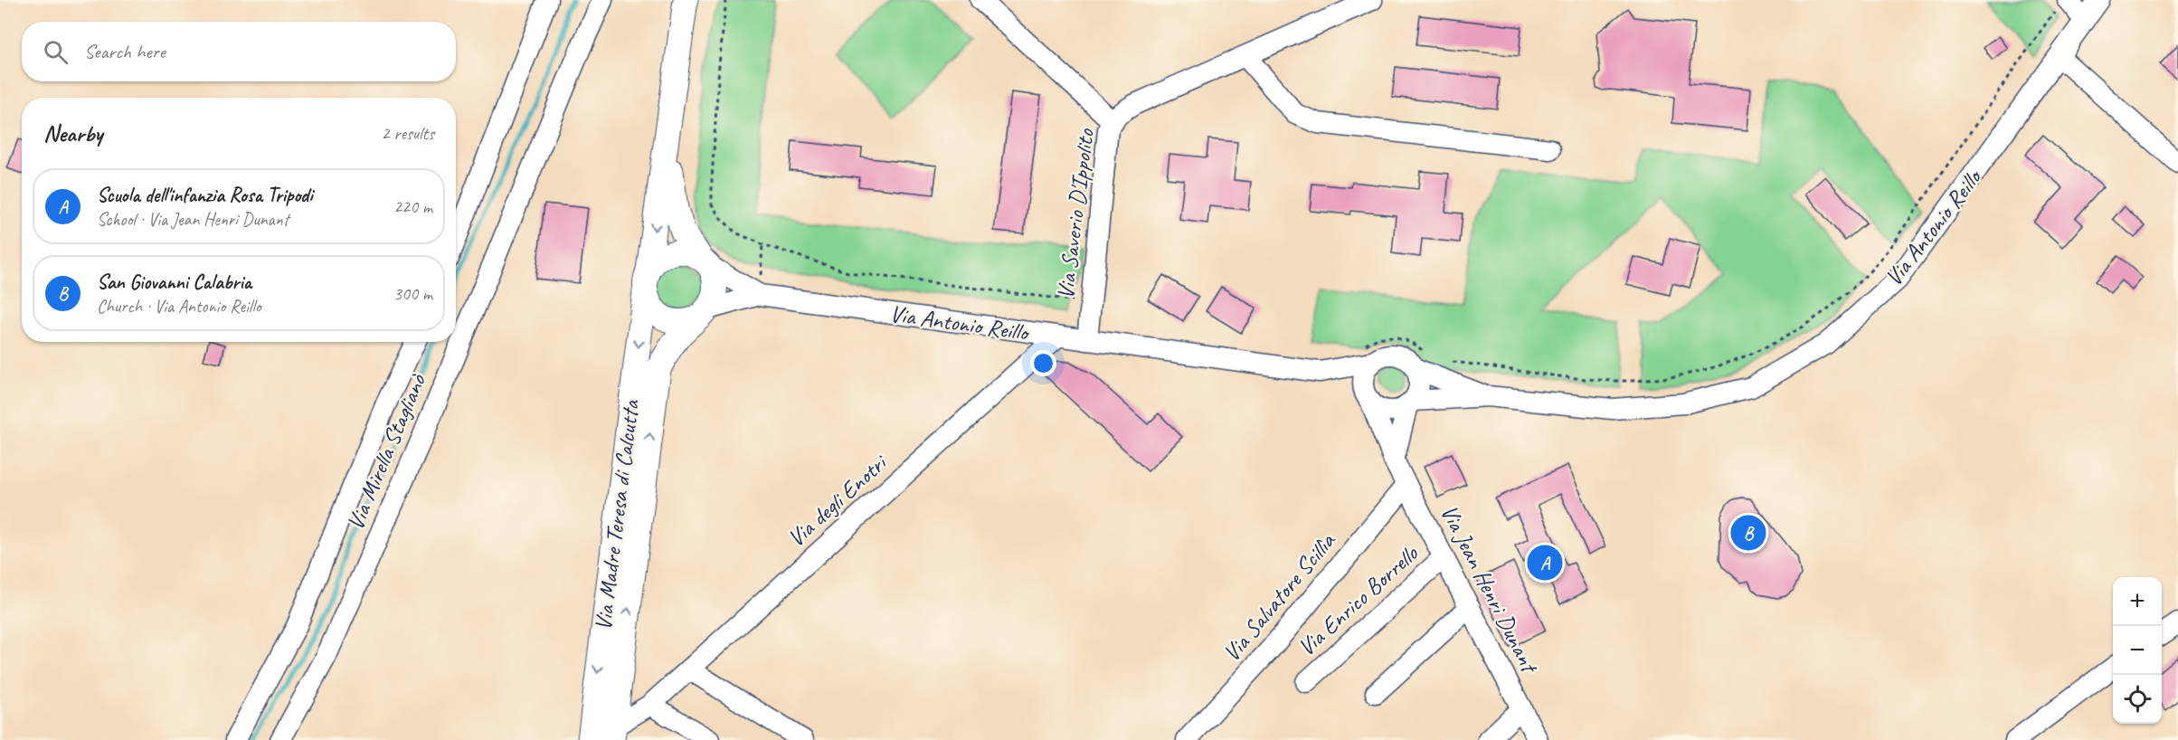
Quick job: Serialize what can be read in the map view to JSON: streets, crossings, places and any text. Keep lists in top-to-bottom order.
{
  "streets": {
    "main road": ["Via Antonio Reillo", "Via Madre Teresa di Calcutta"],
    "street": [
      "Via Saverio D'Ippolito",
      "Via Mirella Staglianò",
      "Via degli Enotri",
      "Via Jean Henri Dunant",
      "Via Salvatore Scillìa",
      "Via Enrico Borrello"
    ]
  },
  "crossings": [
    ["Via Saverio D'Ippolito", "Via Antonio Reillo"],
    ["Via Antonio Reillo", "Via degli Enotri"],
    ["Via Antonio Reillo", "Via Madre Teresa di Calcutta"],
    ["Via Antonio Reillo", "Via Jean Henri Dunant"],
    ["Via degli Enotri", "Via Madre Teresa di Calcutta"],
    ["Via Jean Henri Dunant", "Via Salvatore Scillìa"],
    ["Via Jean Henri Dunant", "Via Enrico Borrello"]
  ],
  "page": {
    "search": "Search here",
    "heading": ["Nearby", "2 results"],
    "list": [
      {
        "mark": "A",
        "name": "Scuola dell'infanzia Rosa Tripodi",
        "note": "School · Via Jean Henri Dunant",
        "value": "220 m"
      },
      {
        "mark": "B",
        "name": "San Giovanni Calabria",
        "note": "Church · Via Antonio Reillo",
        "value": "300 m"
      }
    ],
    "pins": ["B", "A"],
    "map_buttons": ["+", "−"]
  }
}
